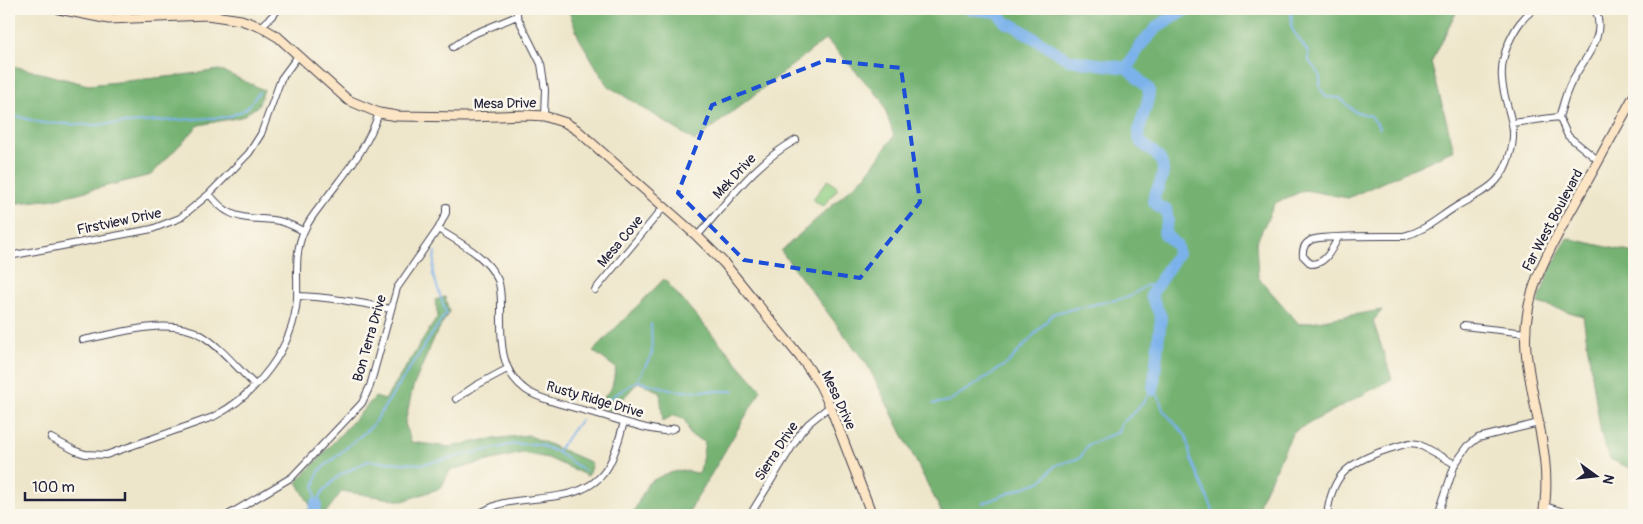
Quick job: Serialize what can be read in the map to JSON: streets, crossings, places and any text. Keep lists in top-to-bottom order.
{
  "streets": {
    "street": [
      "Mesa Drive",
      "Mek Drive",
      "Far West Boulevard",
      "Firstview Drive",
      "Mesa Cove",
      "Bon Terra Drive",
      "Rusty Ridge Drive",
      "Sierra Drive"
    ]
  },
  "crossings": [
    ["Mesa Drive", "Mek Drive"],
    ["Mesa Drive", "Firstview Drive"],
    ["Mesa Drive", "Mesa Cove"],
    ["Mesa Drive", "Sierra Drive"],
    ["Bon Terra Drive", "Rusty Ridge Drive"]
  ],
  "scale_bar": "100 m",
  "north": "right"
}
